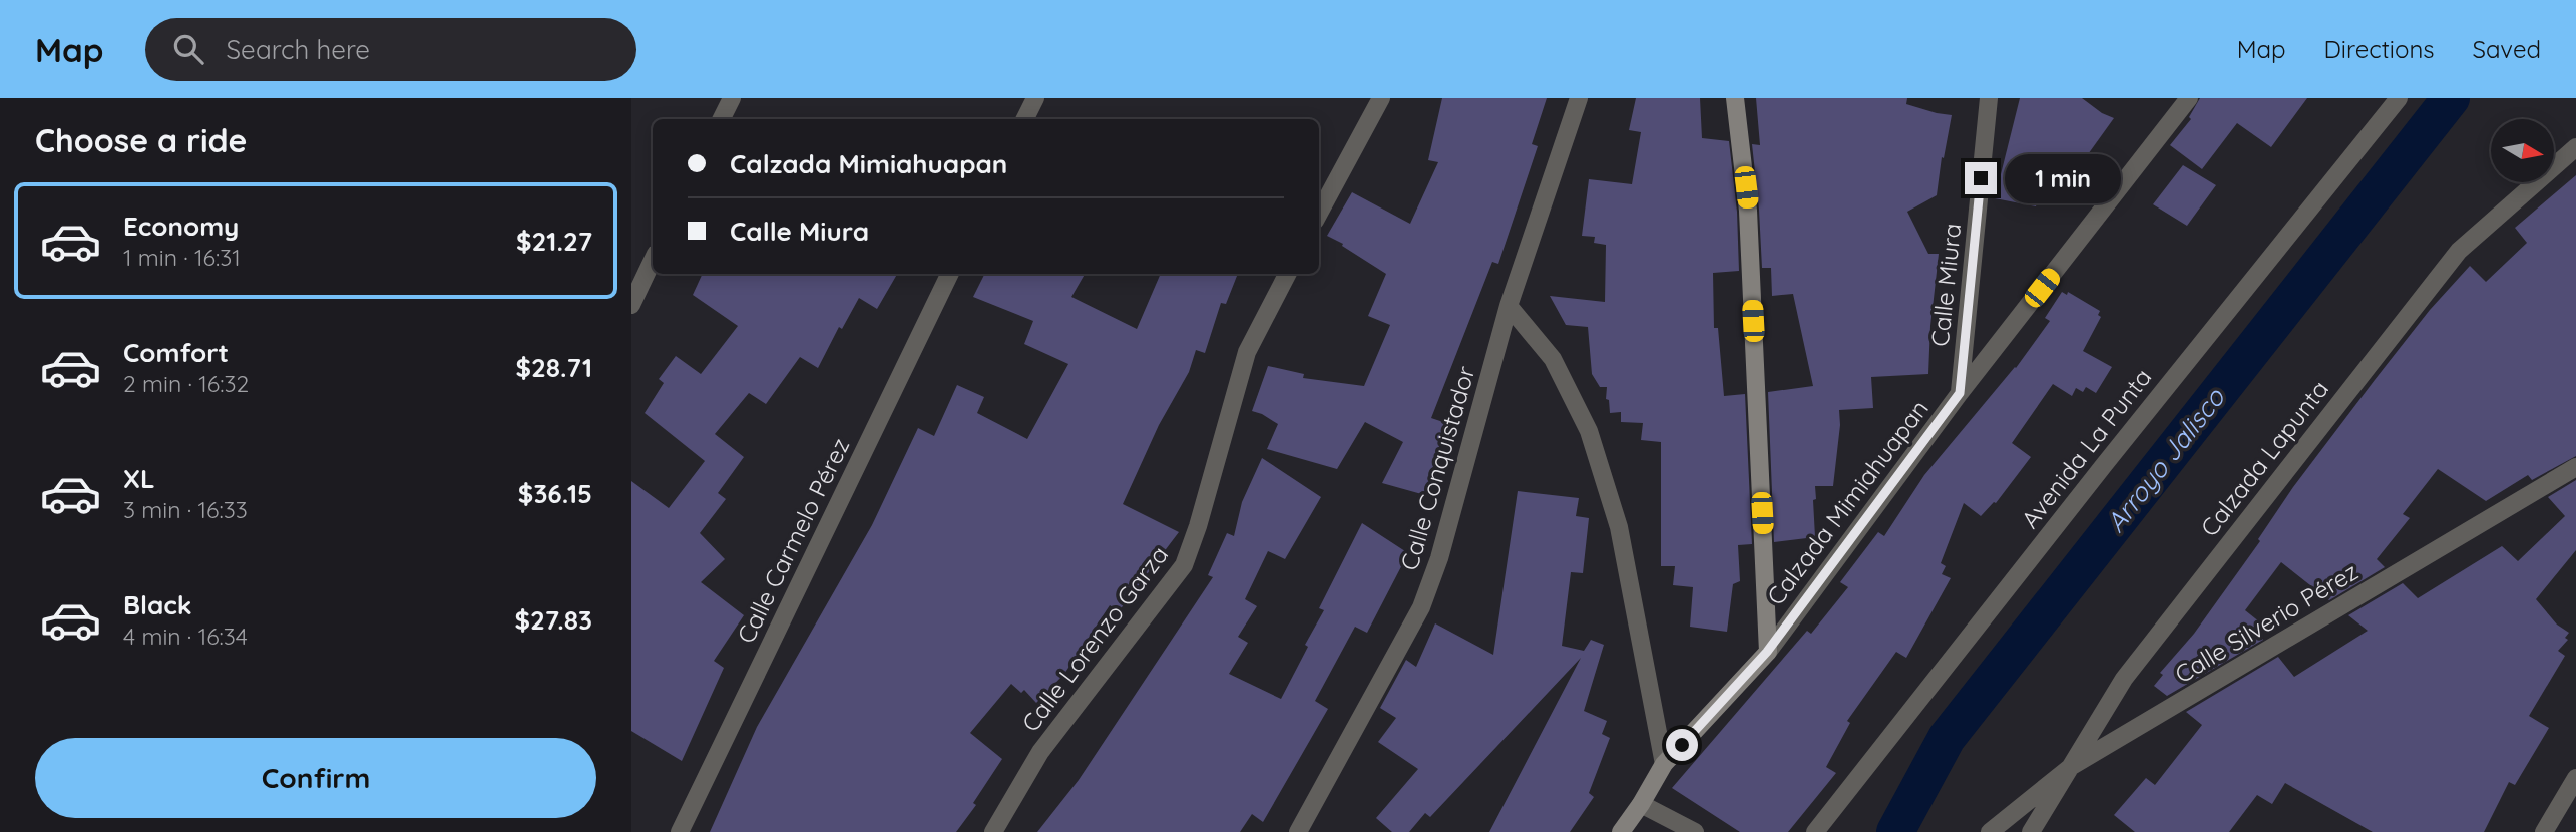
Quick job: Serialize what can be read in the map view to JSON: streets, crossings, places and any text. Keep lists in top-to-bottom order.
{
  "streets": {
    "main road": ["Calzada Mimiahuapan"],
    "street": [
      "Calle Miura",
      "Avenida La Punta",
      "Calzada Lapunta",
      "Calle Conquistador",
      "Calle Carmelo Pérez",
      "Calle Silverio Pérez",
      "Calle Lorenzo Garza"
    ]
  },
  "crossings": [
    ["Calle Miura", "Calzada Mimiahuapan"],
    ["Calzada Lapunta", "Calle Silverio Pérez"]
  ],
  "water": ["Arroyo Jalisco"],
  "north": "right",
  "page": {
    "header": "Map",
    "search": "Search here",
    "nav": ["Map", "Directions", "Saved"],
    "heading": "Choose a ride",
    "banner": ["Calzada Mimiahuapan", "Calle Miura"],
    "bubble": "1 min",
    "list": [
      {
        "name": "Economy",
        "note": "1 min · 16:31",
        "value": "$21.27"
      },
      {
        "name": "Comfort",
        "note": "2 min · 16:32",
        "value": "$28.71"
      },
      {
        "name": "XL",
        "note": "3 min · 16:33",
        "value": "$36.15"
      },
      {
        "name": "Black",
        "note": "4 min · 16:34",
        "value": "$27.83"
      }
    ],
    "buttons": "Confirm"
  }
}
